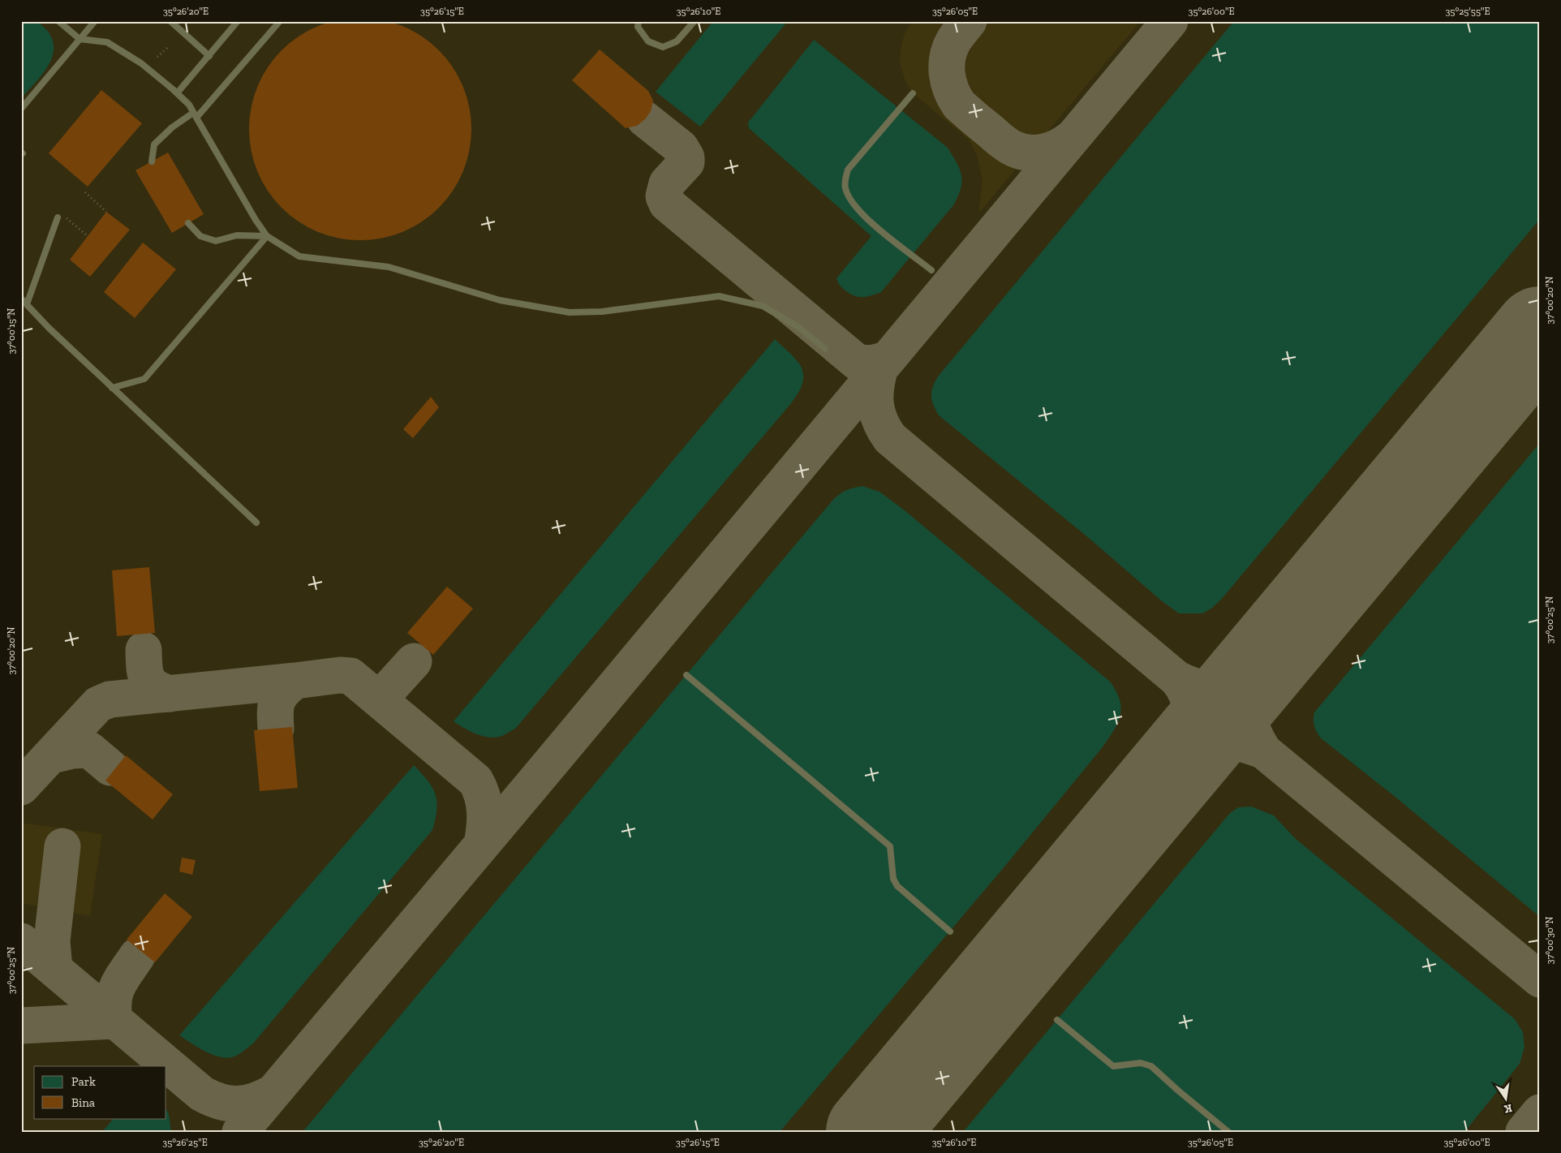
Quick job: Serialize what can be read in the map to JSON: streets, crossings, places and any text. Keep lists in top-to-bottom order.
{
  "legend": ["Park", "Bina"],
  "north": "bottom",
  "coordinates": [
    "35°26'20\"E",
    "35°26'15\"E",
    "35°26'10\"E",
    "35°26'05\"E",
    "35°26'00\"E",
    "35°25'55\"E",
    "37°00'20\"N",
    "37°00'15\"N",
    "37°00'25\"N",
    "37°00'30\"N",
    "35°26'25\"E"
  ]
}
